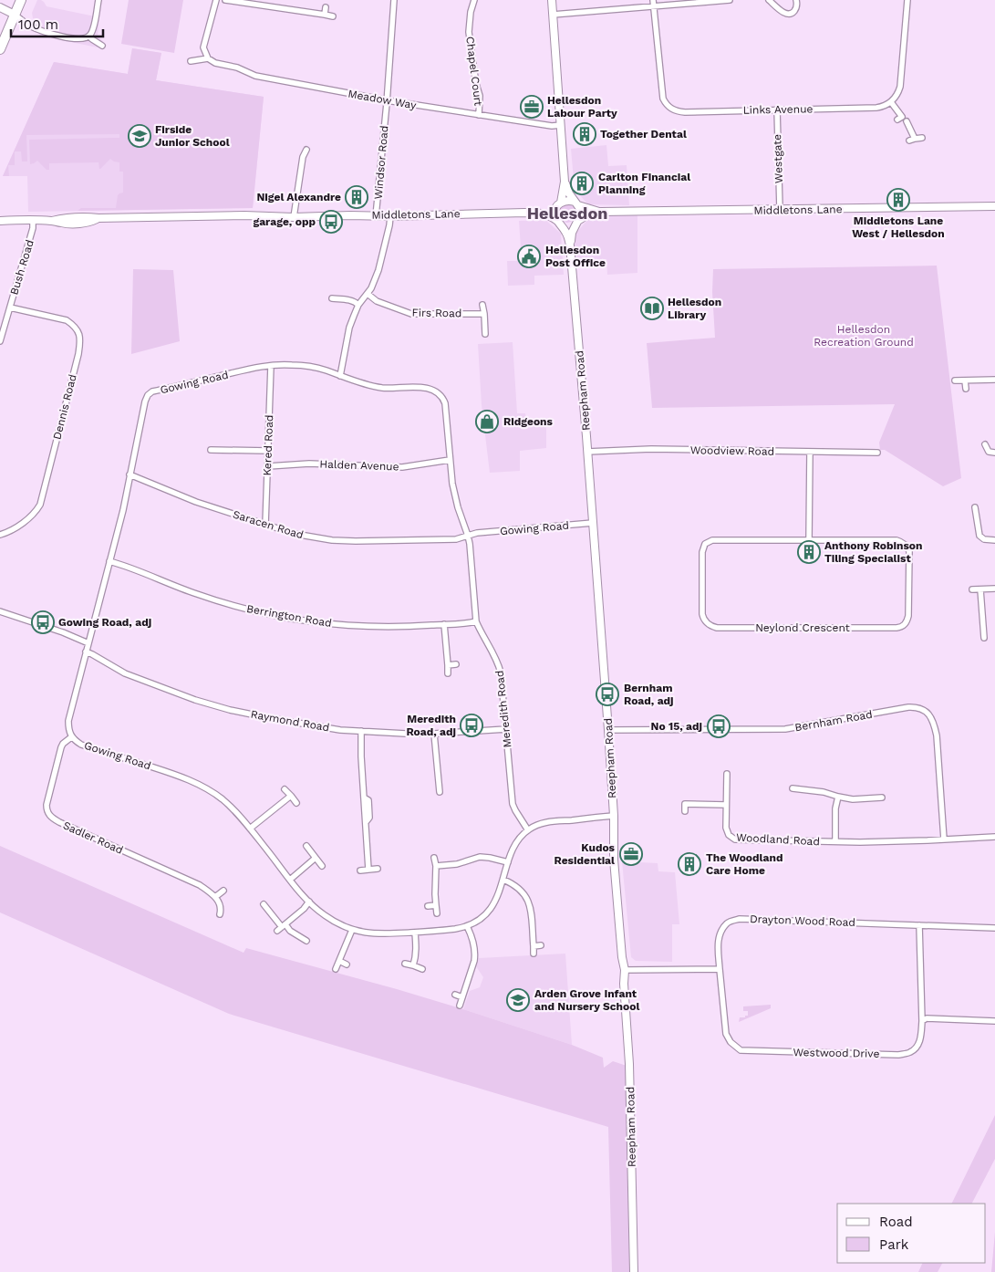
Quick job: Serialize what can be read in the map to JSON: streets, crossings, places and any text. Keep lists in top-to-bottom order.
{
  "streets": {
    "street": [
      "Chapel Court",
      "Meadow Way",
      "Links Avenue",
      "Westgate",
      "Windsor Road",
      "Middletons Lane",
      "Bush Road",
      "Firs Road",
      "Gowing Road",
      "Reepham Road",
      "Dennis Road",
      "Kered Road",
      "Woodview Road",
      "Halden Avenue",
      "Saracen Road",
      "Berrington Road",
      "Neylond Crescent",
      "Meredith Road",
      "Raymond Road",
      "Bernham Road",
      "Sadler Road",
      "Woodland Road",
      "Drayton Wood Road",
      "Westwood Drive"
    ]
  },
  "crossings": [
    ["Chapel Court", "Meadow Way"],
    ["Meadow Way", "Windsor Road"],
    ["Meadow Way", "Reepham Road"],
    ["Links Avenue", "Westgate"],
    ["Westgate", "Middletons Lane"],
    ["Windsor Road", "Middletons Lane"],
    ["Middletons Lane", "Bush Road"],
    ["Middletons Lane", "Reepham Road"],
    ["Bush Road", "Dennis Road"],
    ["Gowing Road", "Reepham Road"],
    ["Gowing Road", "Kered Road"],
    ["Gowing Road", "Halden Avenue"],
    ["Gowing Road", "Saracen Road"],
    ["Gowing Road", "Berrington Road"],
    ["Gowing Road", "Meredith Road"],
    ["Gowing Road", "Raymond Road"],
    ["Gowing Road", "Sadler Road"],
    ["Reepham Road", "Woodview Road"],
    ["Reepham Road", "Bernham Road"],
    ["Kered Road", "Halden Avenue"],
    ["Kered Road", "Saracen Road"],
    ["Saracen Road", "Meredith Road"],
    ["Berrington Road", "Meredith Road"],
    ["Meredith Road", "Raymond Road"],
    ["Bernham Road", "Woodland Road"],
    ["Drayton Wood Road", "Westwood Drive"]
  ],
  "districts": ["Hellesdon"],
  "parks": ["Hellesdon Recreation Ground"],
  "places": {
    "office": ["Hellesdon Labour Party", "Kudos Residential"],
    "building": [
      "Together Dental",
      "Carlton Financial Planning",
      "Nigel Alexandre",
      "Middletons Lane West / Hellesdon",
      "Anthony Robinson Tiling Specialist",
      "The Woodland Care Home"
    ],
    "school or university": ["Firside Junior School", "Arden Grove Infant and Nursery School"],
    "bus stop": [
      "garage, opp",
      "Gowing Road, adj",
      "Bernham Road, adj",
      "Meredith Road, adj",
      "No 15, adj"
    ],
    "public building": ["Hellesdon Post Office"],
    "library": ["Hellesdon Library"],
    "shop": ["Ridgeons"]
  },
  "legend": ["Road", "Park"],
  "scale_bar": "100 m"
}
